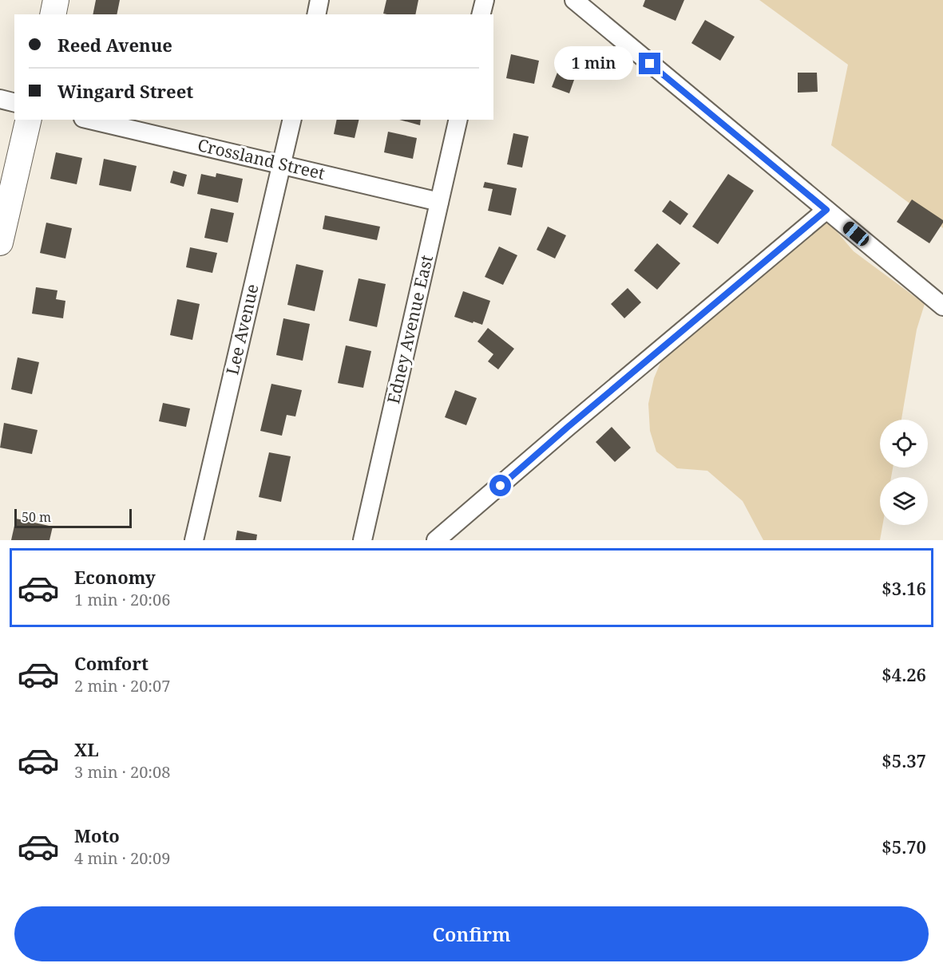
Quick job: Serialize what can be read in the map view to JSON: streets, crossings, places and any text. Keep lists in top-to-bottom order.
{
  "streets": {
    "street": ["Crossland Street", "Lee Avenue", "Edney Avenue East"]
  },
  "crossings": [
    ["Crossland Street", "Lee Avenue"],
    ["Crossland Street", "Edney Avenue East"]
  ],
  "scale_bar": "50 m",
  "page": {
    "banner": ["Reed Avenue", "Wingard Street"],
    "bubble": "1 min",
    "scale": "50 m",
    "list": [
      {
        "name": "Economy",
        "note": "1 min · 20:06",
        "value": "$3.16"
      },
      {
        "name": "Comfort",
        "note": "2 min · 20:07",
        "value": "$4.26"
      },
      {
        "name": "XL",
        "note": "3 min · 20:08",
        "value": "$5.37"
      },
      {
        "name": "Moto",
        "note": "4 min · 20:09",
        "value": "$5.70"
      }
    ],
    "buttons": "Confirm"
  }
}
